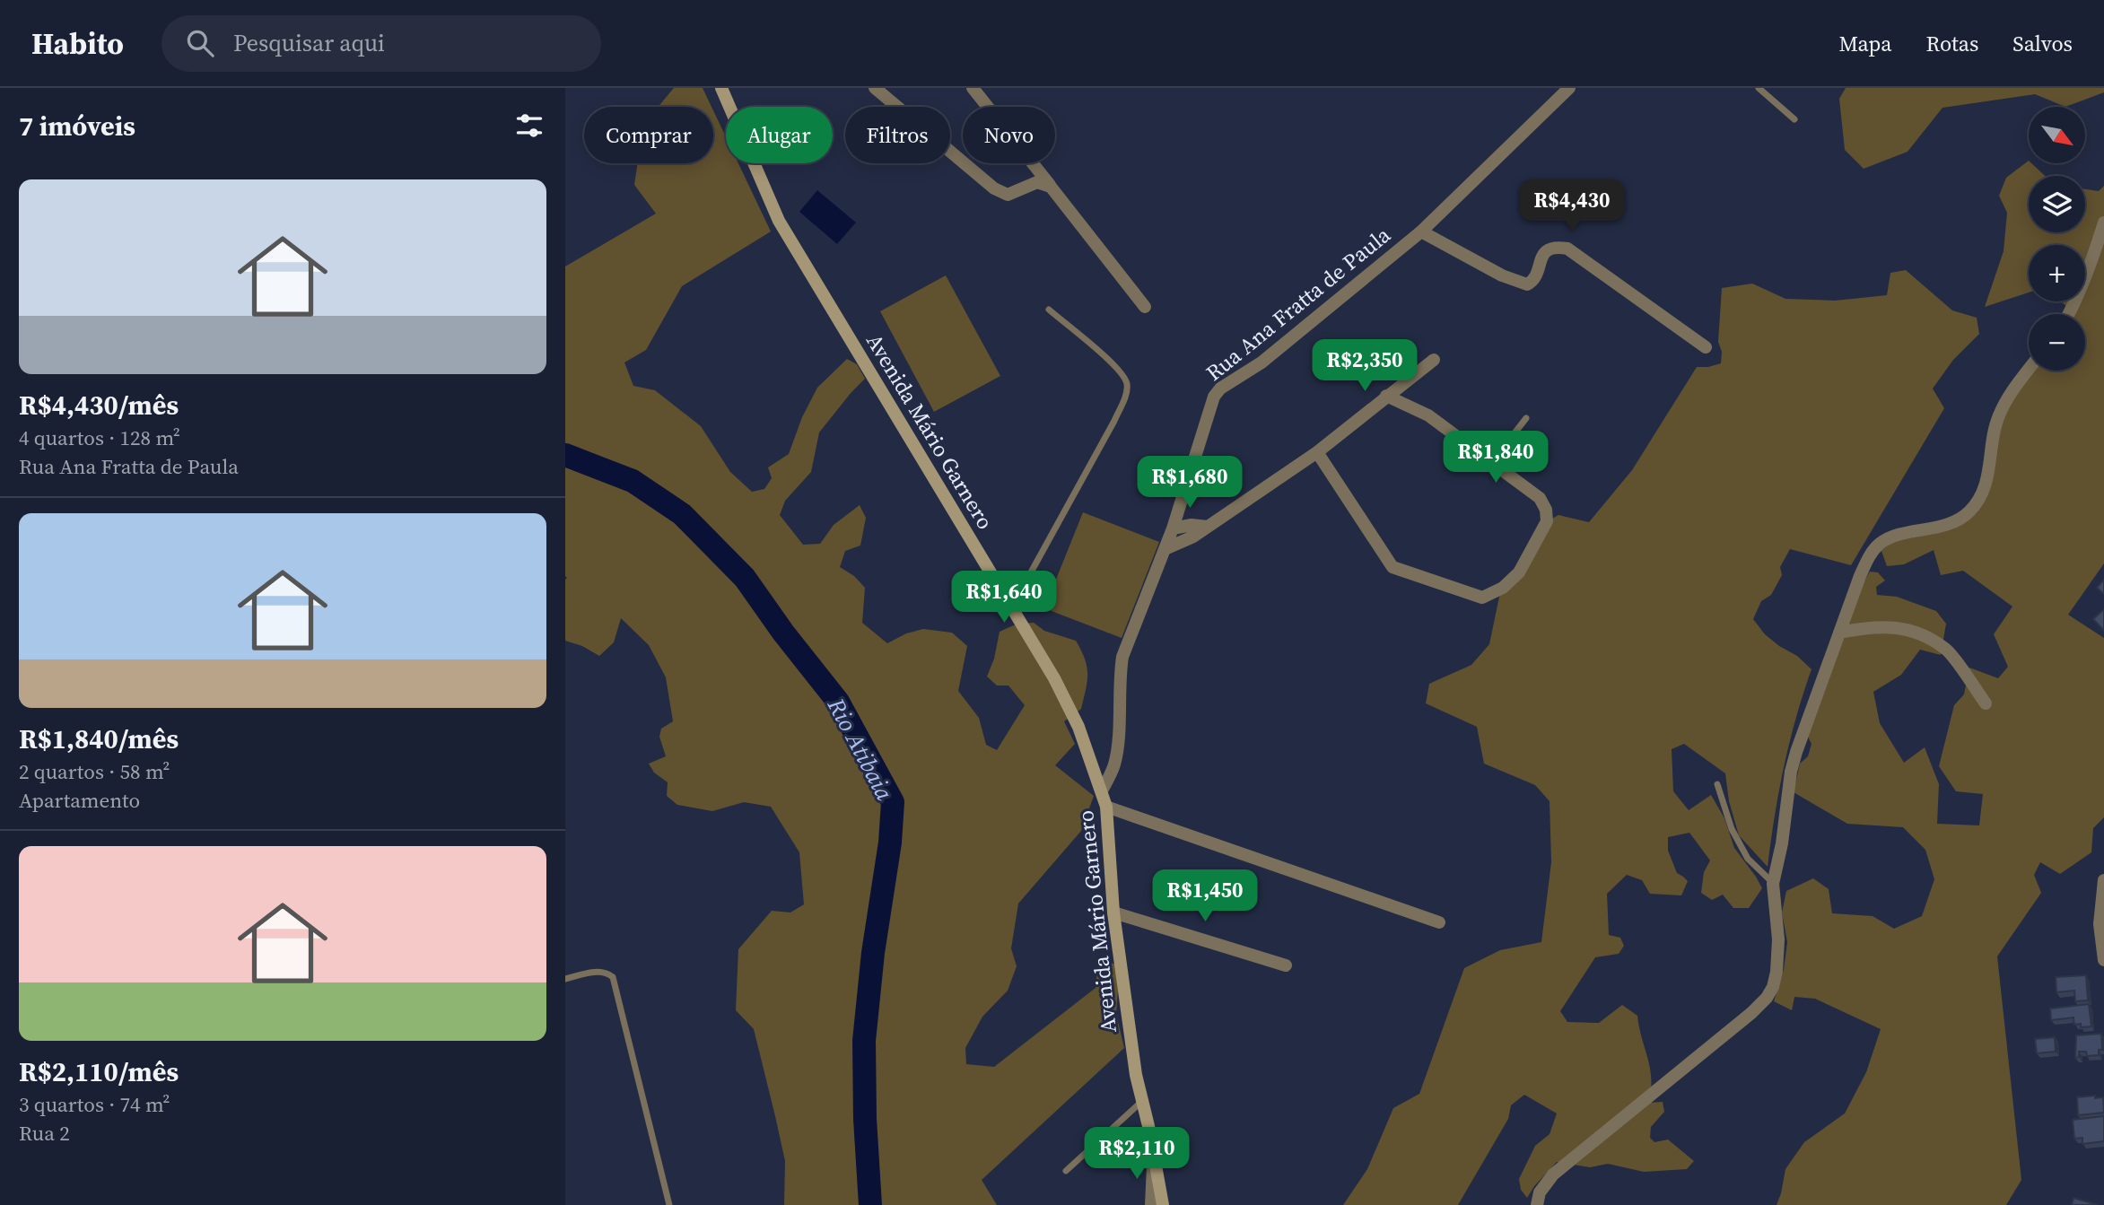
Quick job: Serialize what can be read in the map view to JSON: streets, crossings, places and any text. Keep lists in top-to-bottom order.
{
  "streets": {
    "main road": ["Avenida Mário Garnero"],
    "street": ["Rua Ana Fratta de Paula"]
  },
  "crossings": [
    ["Rua Ana Fratta de Paula", "Avenida Mário Garnero"]
  ],
  "water": ["Rio Atibaia"],
  "north": "bottom right",
  "page": {
    "header": "Habito",
    "search": "Pesquisar aqui",
    "nav": ["Mapa", "Rotas", "Salvos"],
    "heading": "7 imóveis",
    "map_buttons": ["+", "−"],
    "chip": [
      "Comprar",
      "Alugar",
      "Filtros",
      "Novo"
    ],
    "list": [
      {
        "name": "R$4,430/mês",
        "note": "4 quartos · 128 m² · Rua Ana Fratta de Paula"
      },
      {
        "name": "R$1,840/mês",
        "note": "2 quartos · 58 m² · Apartamento"
      },
      {
        "name": "R$2,110/mês",
        "note": "3 quartos · 74 m² · Rua 2"
      }
    ],
    "price": [
      "R$4,430",
      "R$2,350",
      "R$1,840",
      "R$1,680",
      "R$1,640",
      "R$1,450",
      "R$2,110"
    ]
  }
}
